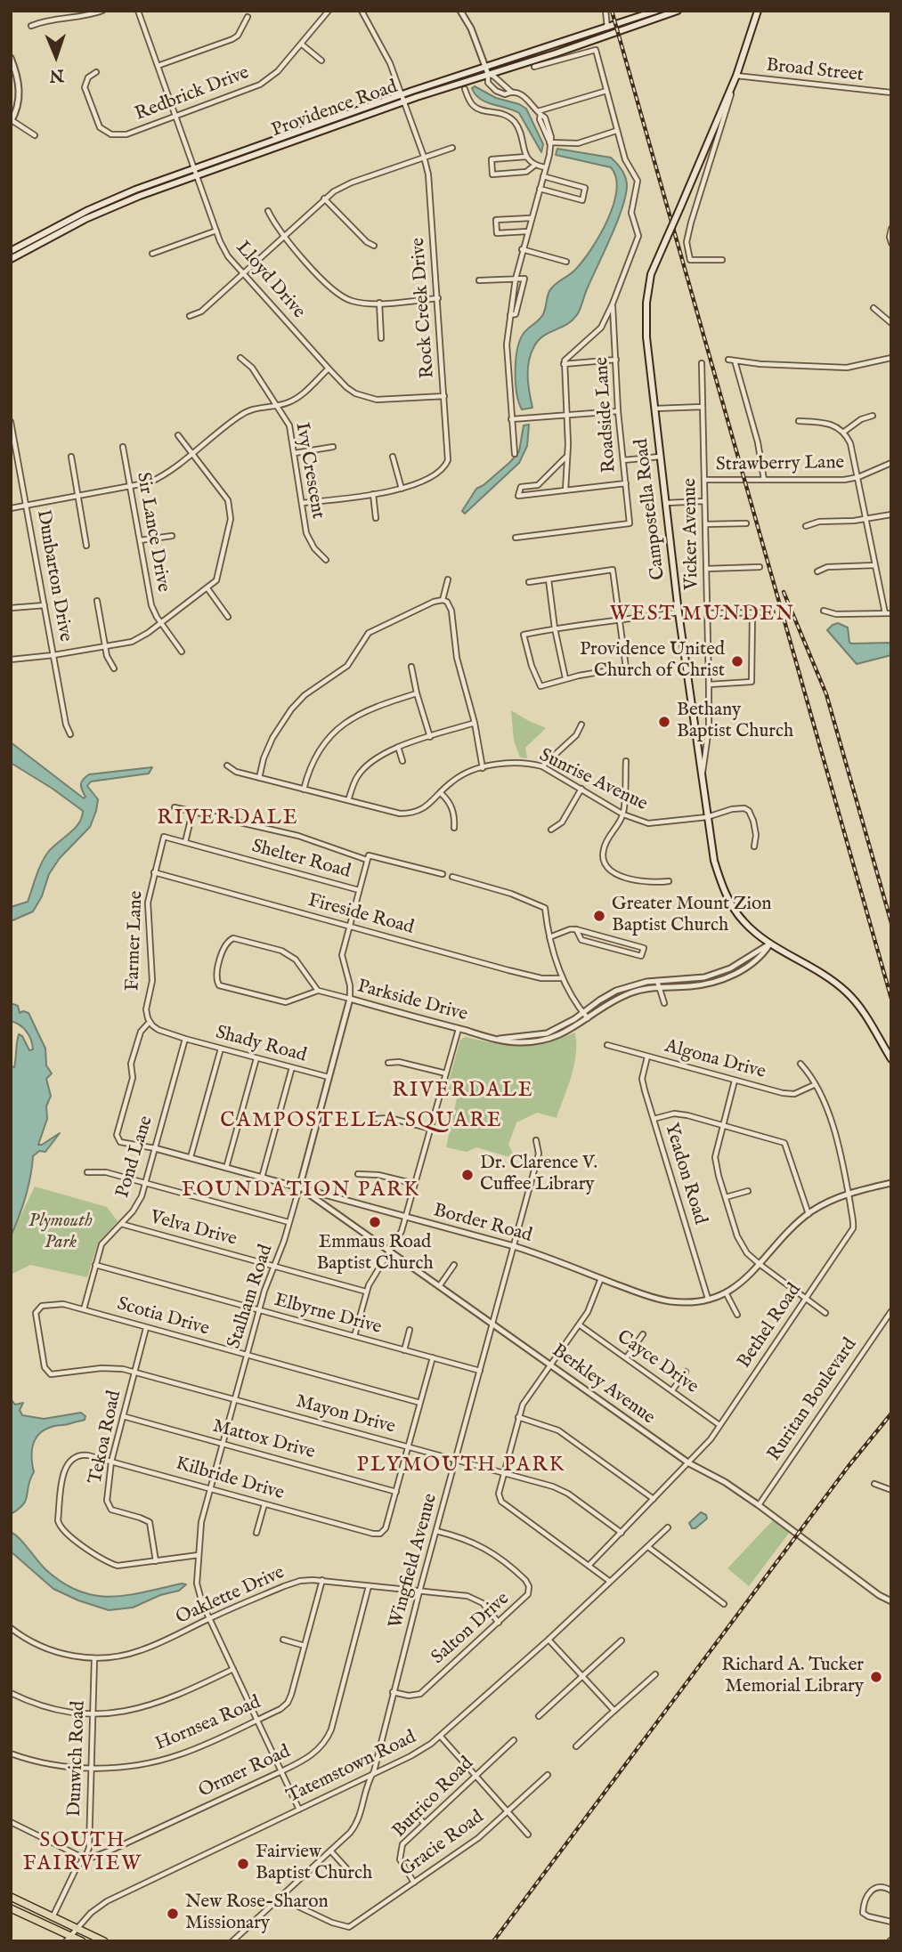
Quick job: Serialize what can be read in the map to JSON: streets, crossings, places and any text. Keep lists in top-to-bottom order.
{
  "streets": {
    "main road": ["Providence Road", "Campostella Road"],
    "street": [
      "Broad Street",
      "Redbrick Drive",
      "Lloyd Drive",
      "Rock Creek Drive",
      "Roadside Lane",
      "Strawberry Lane",
      "Ivy Crescent",
      "Sir Lance Drive",
      "Vicker Avenue",
      "Dunbarton Drive",
      "Sunrise Avenue",
      "Shelter Road",
      "Fireside Road",
      "Farmer Lane",
      "Parkside Drive",
      "Shady Road",
      "Algona Drive",
      "Pond Lane",
      "Yeadon Road",
      "Border Road",
      "Velva Drive",
      "Stalham Road",
      "Elbyrne Drive",
      "Scotia Drive",
      "Bethel Road",
      "Cayce Drive",
      "Berkley Avenue",
      "Ruritan Boulevard",
      "Mayon Drive",
      "Tekoa Road",
      "Mattox Drive",
      "Kilbride Drive",
      "Wingfield Avenue",
      "Oaklette Drive",
      "Salton Drive",
      "Hornsea Road",
      "Dunwich Road",
      "Tatemstown Road",
      "Ormer Road",
      "Butrico Road",
      "Gracie Road"
    ]
  },
  "crossings": [
    ["Broad Street", "Campostella Road"],
    ["Redbrick Drive", "Lloyd Drive"],
    ["Providence Road", "Lloyd Drive"],
    ["Providence Road", "Rock Creek Drive"],
    ["Lloyd Drive", "Rock Creek Drive"],
    ["Rock Creek Drive", "Ivy Crescent"],
    ["Strawberry Lane", "Vicker Avenue"],
    ["Campostella Road", "Vicker Avenue"],
    ["Campostella Road", "Sunrise Avenue"],
    ["Campostella Road", "Parkside Drive"],
    ["Shelter Road", "Farmer Lane"],
    ["Shelter Road", "Stalham Road"],
    ["Fireside Road", "Farmer Lane"],
    ["Fireside Road", "Stalham Road"],
    ["Farmer Lane", "Shady Road"],
    ["Farmer Lane", "Border Road"],
    ["Parkside Drive", "Stalham Road"],
    ["Shady Road", "Pond Lane"],
    ["Shady Road", "Border Road"],
    ["Shady Road", "Stalham Road"],
    ["Algona Drive", "Yeadon Road"],
    ["Algona Drive", "Bethel Road"],
    ["Pond Lane", "Border Road"],
    ["Pond Lane", "Velva Drive"],
    ["Pond Lane", "Elbyrne Drive"],
    ["Pond Lane", "Scotia Drive"],
    ["Yeadon Road", "Border Road"],
    ["Border Road", "Stalham Road"],
    ["Border Road", "Bethel Road"],
    ["Border Road", "Berkley Avenue"],
    ["Border Road", "Wingfield Avenue"],
    ["Velva Drive", "Stalham Road"],
    ["Stalham Road", "Elbyrne Drive"],
    ["Stalham Road", "Scotia Drive"],
    ["Stalham Road", "Berkley Avenue"],
    ["Stalham Road", "Mayon Drive"],
    ["Stalham Road", "Mattox Drive"],
    ["Stalham Road", "Kilbride Drive"],
    ["Stalham Road", "Oaklette Drive"],
    ["Stalham Road", "Hornsea Road"],
    ["Stalham Road", "Tatemstown Road"],
    ["Stalham Road", "Ormer Road"],
    ["Elbyrne Drive", "Wingfield Avenue"],
    ["Scotia Drive", "Mayon Drive"],
    ["Scotia Drive", "Tekoa Road"],
    ["Bethel Road", "Cayce Drive"],
    ["Bethel Road", "Berkley Avenue"],
    ["Bethel Road", "Mayon Drive"],
    ["Berkley Avenue", "Ruritan Boulevard"],
    ["Berkley Avenue", "Wingfield Avenue"],
    ["Mayon Drive", "Tekoa Road"],
    ["Mayon Drive", "Wingfield Avenue"],
    ["Tekoa Road", "Mattox Drive"],
    ["Tekoa Road", "Kilbride Drive"],
    ["Mattox Drive", "Kilbride Drive"],
    ["Wingfield Avenue", "Oaklette Drive"],
    ["Wingfield Avenue", "Salton Drive"],
    ["Wingfield Avenue", "Tatemstown Road"],
    ["Wingfield Avenue", "Gracie Road"],
    ["Oaklette Drive", "Salton Drive"],
    ["Oaklette Drive", "Hornsea Road"],
    ["Oaklette Drive", "Dunwich Road"],
    ["Oaklette Drive", "Ormer Road"],
    ["Hornsea Road", "Dunwich Road"],
    ["Dunwich Road", "Ormer Road"],
    ["Butrico Road", "Gracie Road"]
  ],
  "districts": [
    "WEST MUNDEN",
    "RIVERDALE",
    "RIVERDALE",
    "CAMPOSTELLA SQUARE",
    "FOUNDATION PARK",
    "PLYMOUTH PARK",
    "SOUTH FAIRVIEW"
  ],
  "parks": ["Plymouth Park"],
  "places": [
    "Providence United Church of Christ",
    "Bethany Baptist Church",
    "Greater Mount Zion Baptist Church",
    "Dr. Clarence V. Cuffee Library",
    "Emmaus Road Baptist Church",
    "Richard A. Tucker Memorial Library",
    "Fairview Baptist Church",
    "New Rose-Sharon Missionary"
  ],
  "north": "bottom"
}
